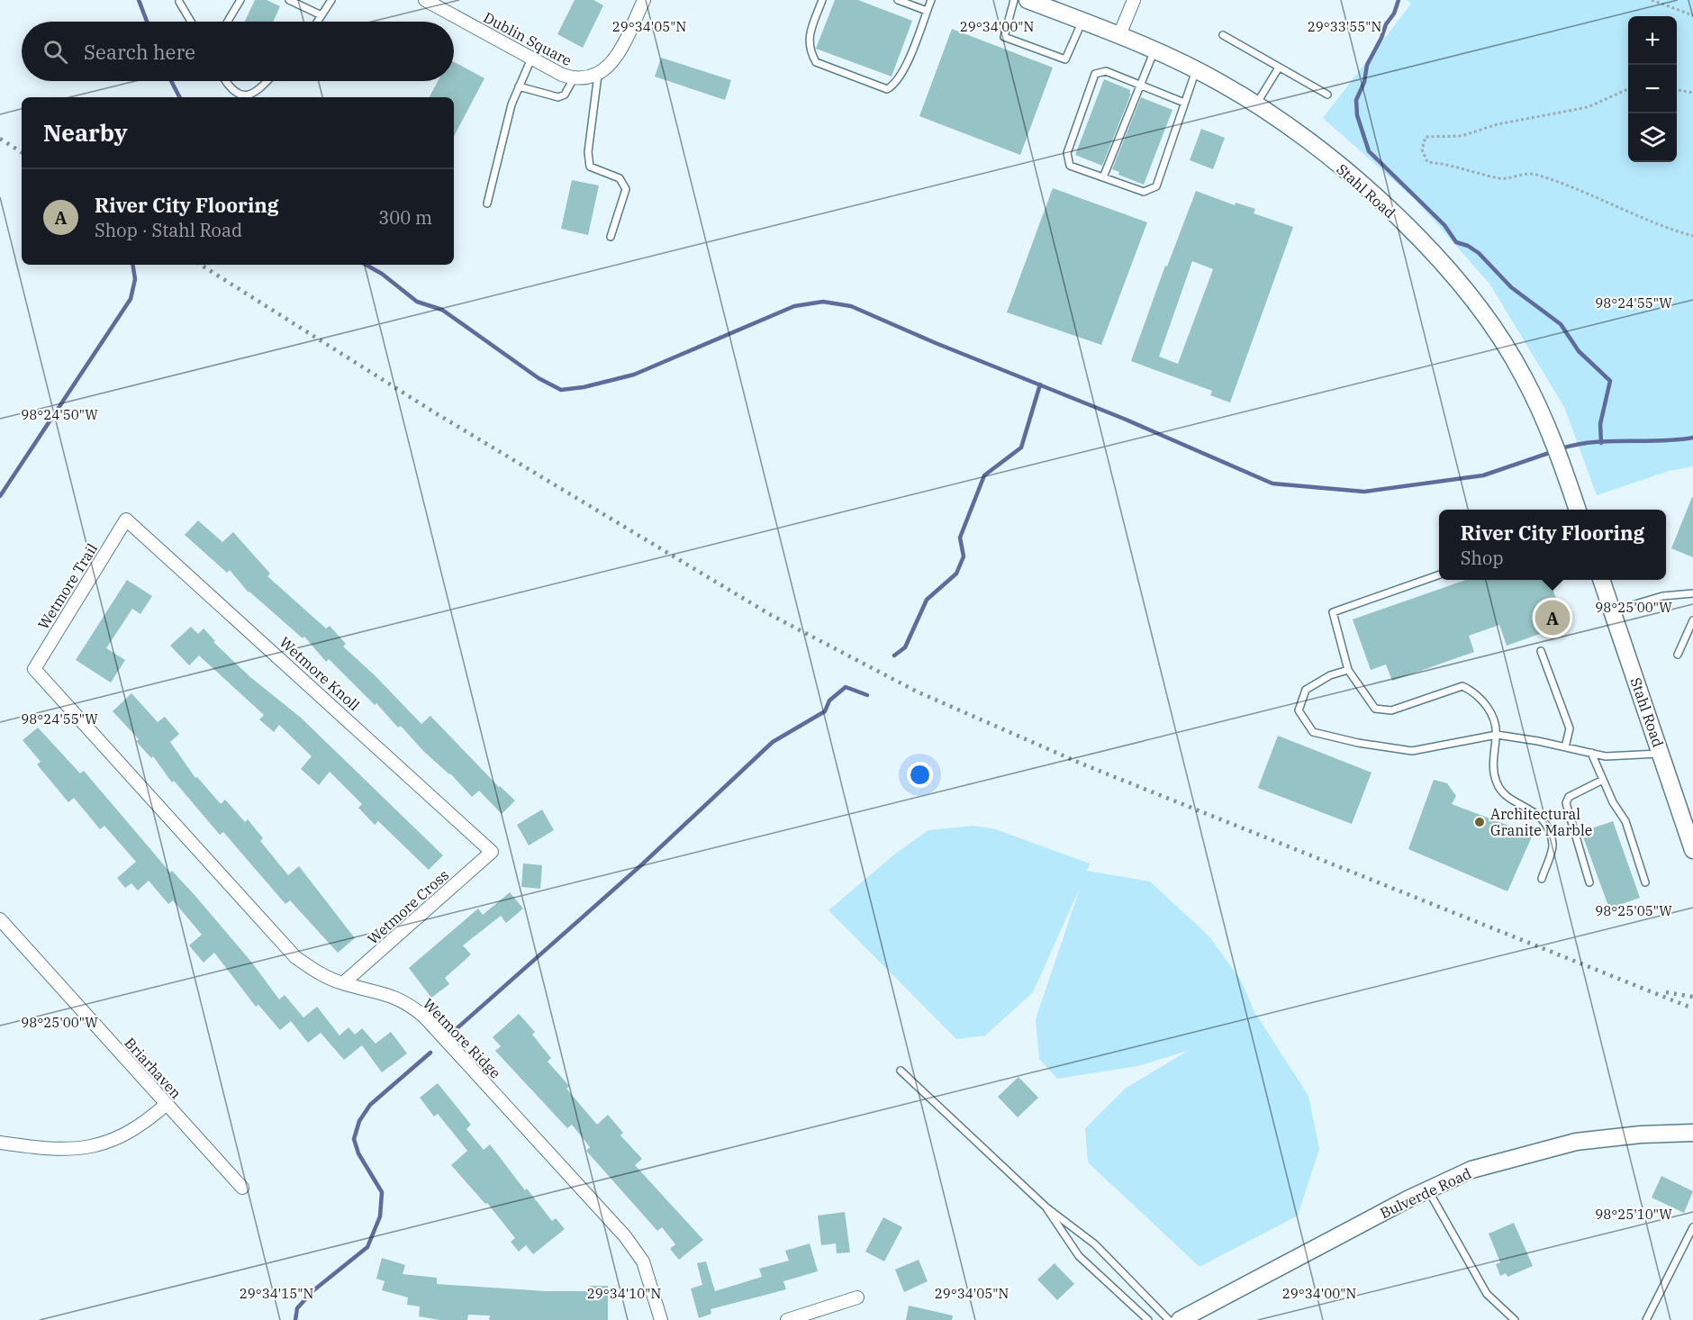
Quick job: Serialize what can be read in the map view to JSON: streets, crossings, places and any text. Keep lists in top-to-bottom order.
{
  "streets": {
    "street": [
      "Dublin Square",
      "Stahl Road",
      "Wetmore Trail",
      "Wetmore Knoll",
      "Wetmore Cross",
      "Wetmore Ridge",
      "Briarhaven",
      "Bulverde Road"
    ]
  },
  "crossings": [
    ["Wetmore Trail", "Wetmore Knoll"],
    ["Wetmore Trail", "Wetmore Ridge"],
    ["Wetmore Knoll", "Wetmore Cross"],
    ["Wetmore Cross", "Wetmore Ridge"]
  ],
  "places": ["Architectural Granite Marble"],
  "page": {
    "map_buttons": ["+", "−"],
    "search": "Search here",
    "heading": "Nearby",
    "list": [
      {
        "mark": "A",
        "name": "River City Flooring",
        "note": "Shop · Stahl Road",
        "value": "300 m"
      }
    ],
    "popup": ["River City Flooring", "Shop"],
    "pins": "A"
  },
  "coordinates": [
    "29°34'05\"N",
    "29°34'00\"N",
    "29°33'55\"N",
    "98°24'55\"W",
    "98°24'50\"W",
    "98°25'00\"W",
    "98°25'05\"W",
    "98°25'10\"W",
    "29°34'15\"N",
    "29°34'10\"N"
  ]
}
